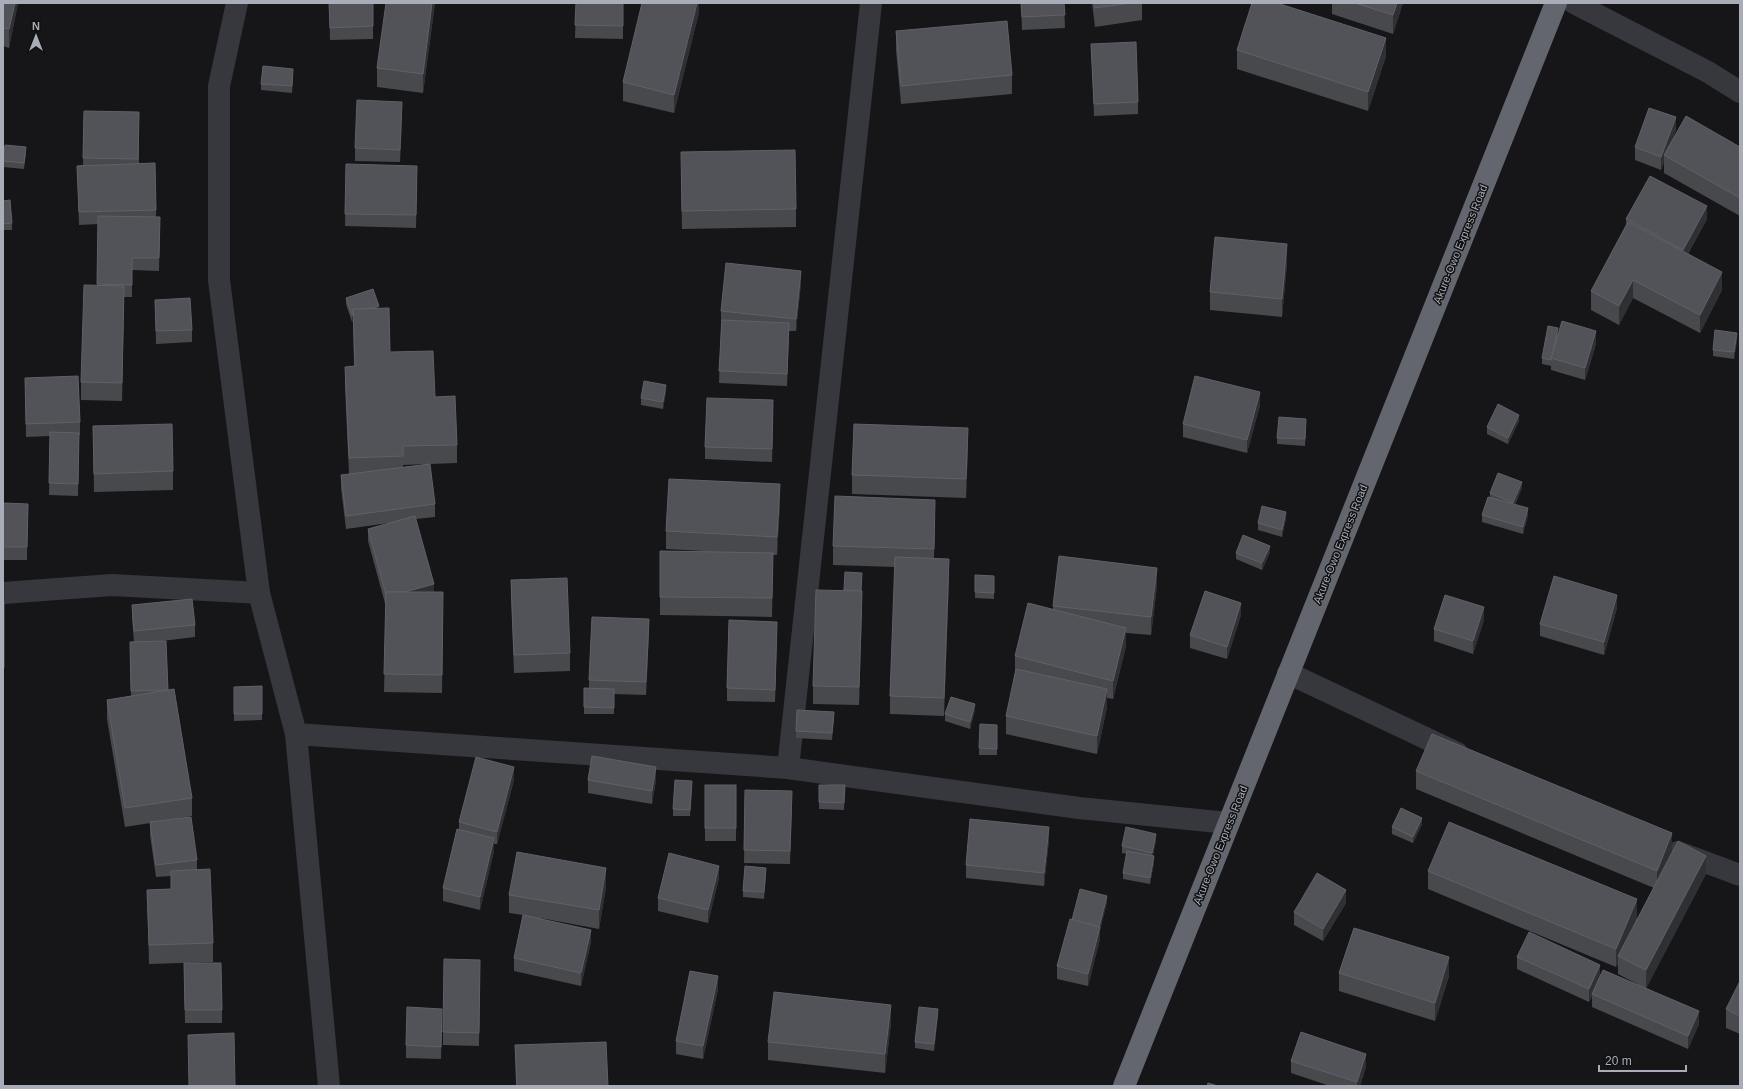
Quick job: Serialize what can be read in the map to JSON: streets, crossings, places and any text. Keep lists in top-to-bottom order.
{
  "streets": {
    "highway": ["Akure-Owo Express Road"]
  },
  "scale_bar": "20 m",
  "north": "top"
}
